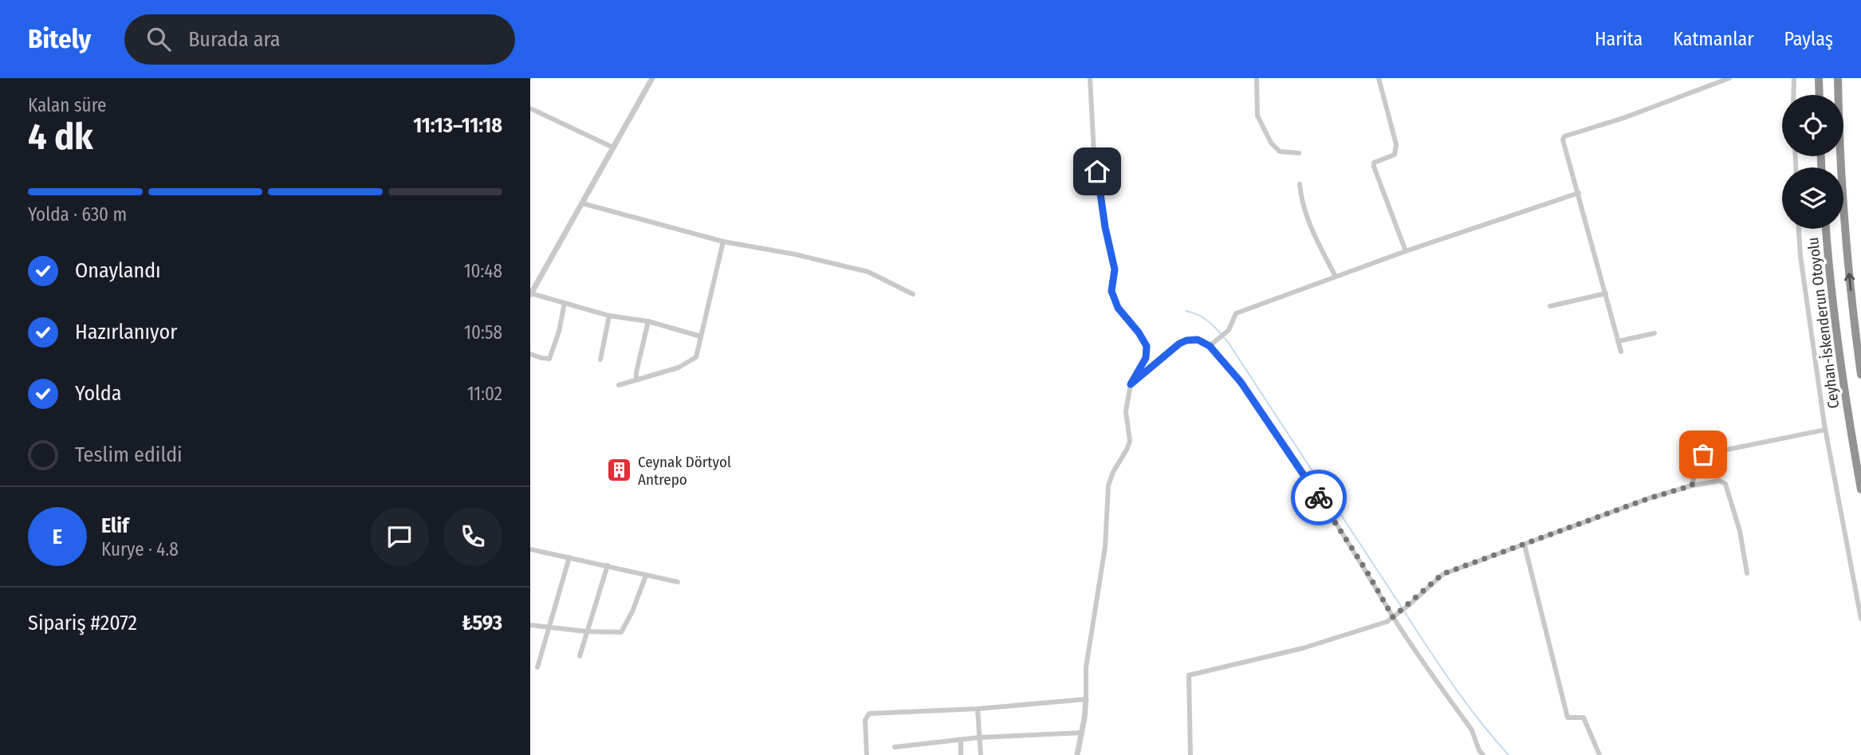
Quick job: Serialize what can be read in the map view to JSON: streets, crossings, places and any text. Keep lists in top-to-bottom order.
{
  "streets": {
    "highway": ["Ceyhan-İskenderun Otoyolu"]
  },
  "places": {
    "building": ["Ceynak Dörtyol Antrepo"]
  },
  "page": {
    "header": "Bitely",
    "search": "Burada ara",
    "nav": ["Harita", "Katmanlar", "Paylaş"],
    "heading": ["4 dk", "Kalan süre", "11:13–11:18"],
    "panel": [
      "Elif",
      "Kurye · 4.8",
      "Sipariş #2072",
      "₺593"
    ],
    "bar": "Yolda · 630 m",
    "list": [
      ["Onaylandı", "10:48"],
      ["Hazırlanıyor", "10:58"],
      ["Yolda", "11:02"],
      "Teslim edildi"
    ],
    "round": "E"
  }
}
